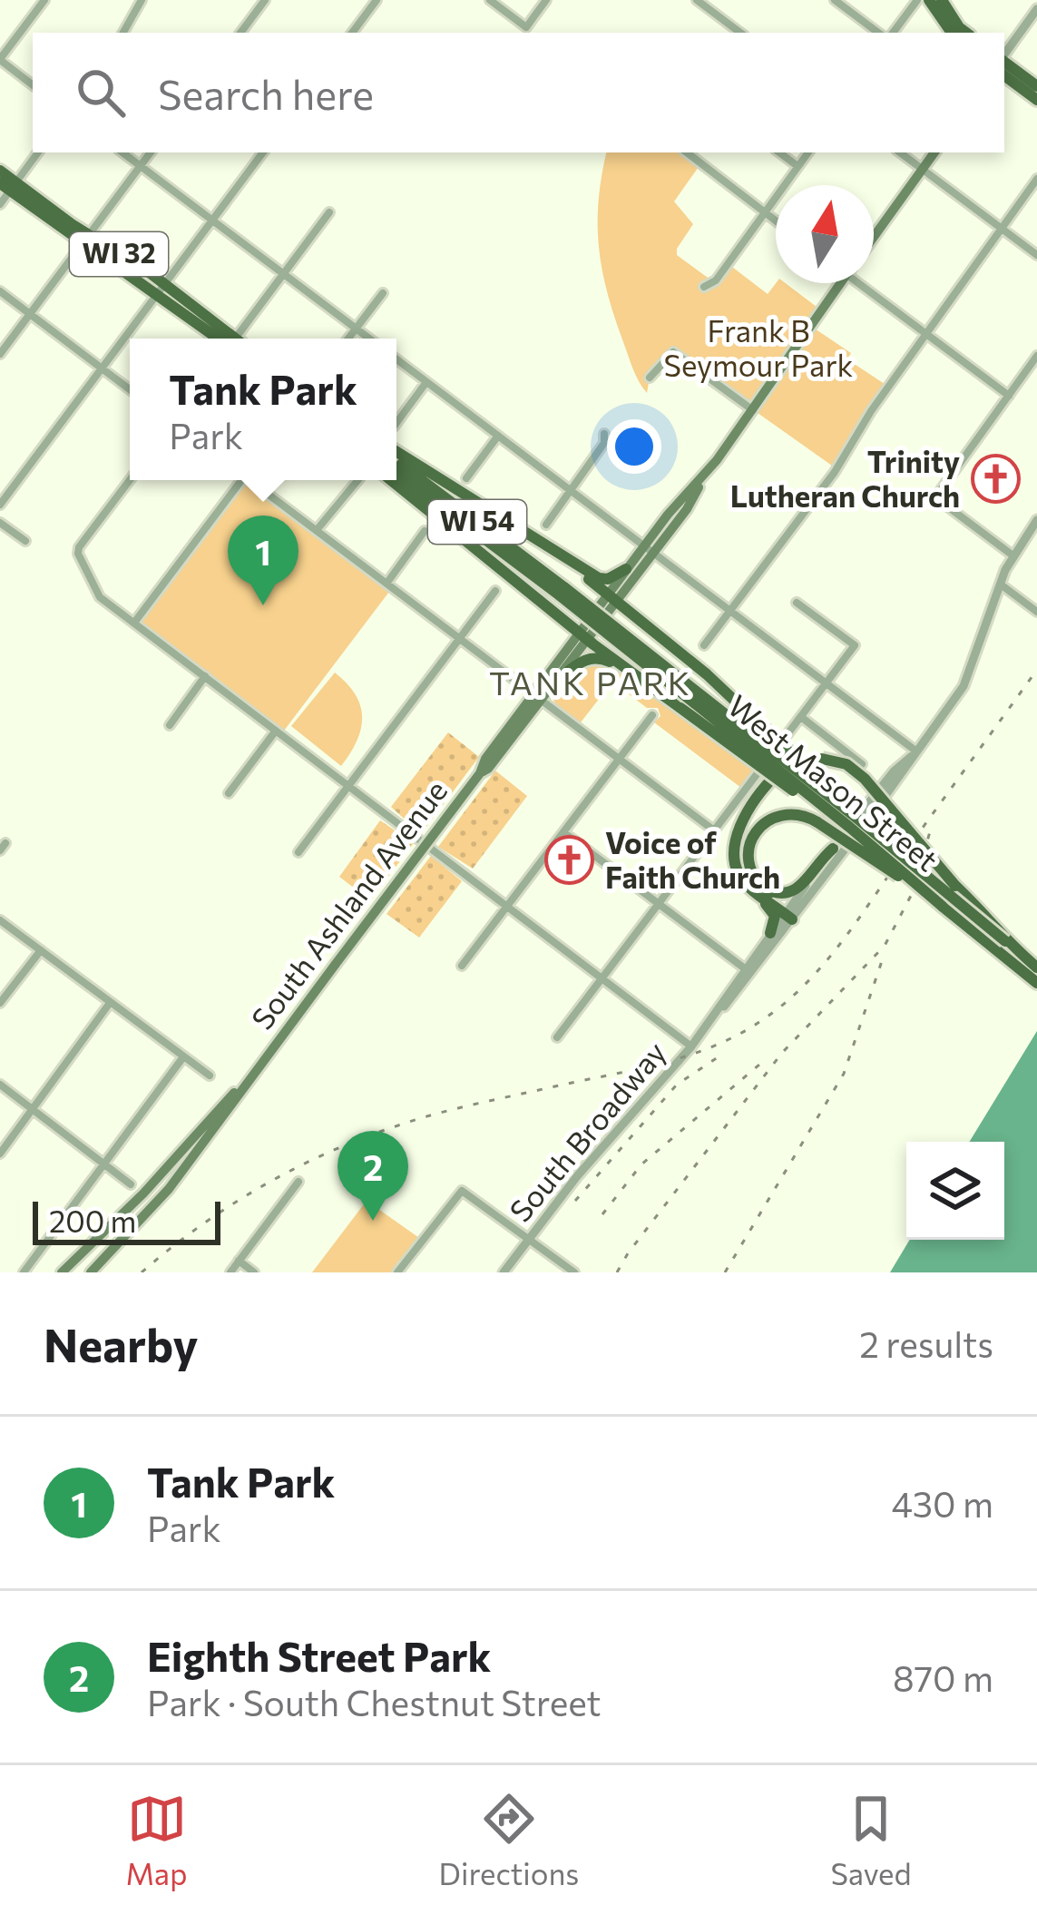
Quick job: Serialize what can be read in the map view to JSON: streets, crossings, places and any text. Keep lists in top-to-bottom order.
{
  "streets": {
    "main road": [
      "WI 32",
      "WI 54",
      "West Mason Street",
      "South Ashland Avenue"
    ],
    "street": ["South Broadway"]
  },
  "districts": ["TANK PARK"],
  "parks": ["Frank B Seymour Park"],
  "places": {
    "church": ["Trinity Lutheran Church", "Voice of Faith Church"]
  },
  "scale_bar": "200 m",
  "north": "top",
  "page": {
    "search": "Search here",
    "popup": ["Tank Park", "Park"],
    "pins": ["1", "2"],
    "scale": "200 m",
    "heading": ["Nearby", "2 results"],
    "list": [
      {
        "mark": "1",
        "name": "Tank Park",
        "note": "Park",
        "value": "430 m"
      },
      {
        "mark": "2",
        "name": "Eighth Street Park",
        "note": "Park · South Chestnut Street",
        "value": "870 m"
      }
    ],
    "nav": ["Map", "Directions", "Saved"]
  }
}
